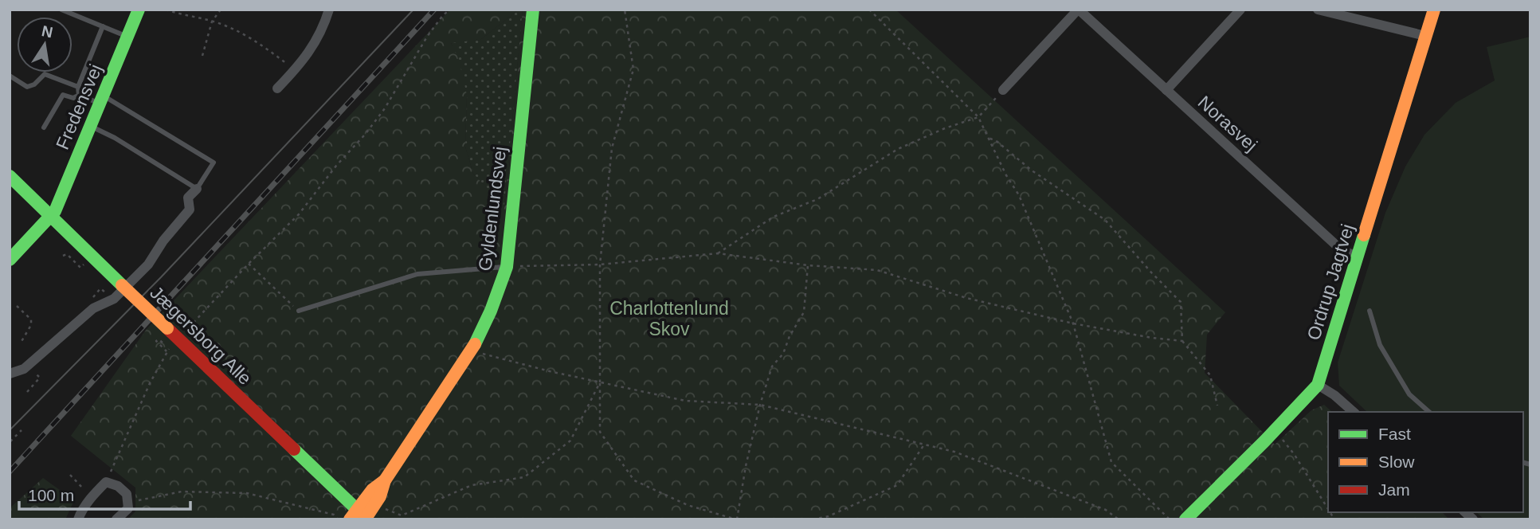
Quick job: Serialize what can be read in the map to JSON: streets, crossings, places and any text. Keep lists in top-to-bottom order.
{
  "streets": {
    "street": [
      "Fredensvej",
      "Norasvej",
      "Gyldenlundsvej",
      "Ordrup Jagtvej",
      "Jægersborg Alle"
    ]
  },
  "crossings": [
    ["Fredensvej", "Jægersborg Alle"],
    ["Norasvej", "Ordrup Jagtvej"],
    ["Gyldenlundsvej", "Jægersborg Alle"]
  ],
  "parks": ["Charlottenlund Skov"],
  "legend": ["Fast", "Slow", "Jam"],
  "scale_bar": "100 m",
  "north": "top"
}
